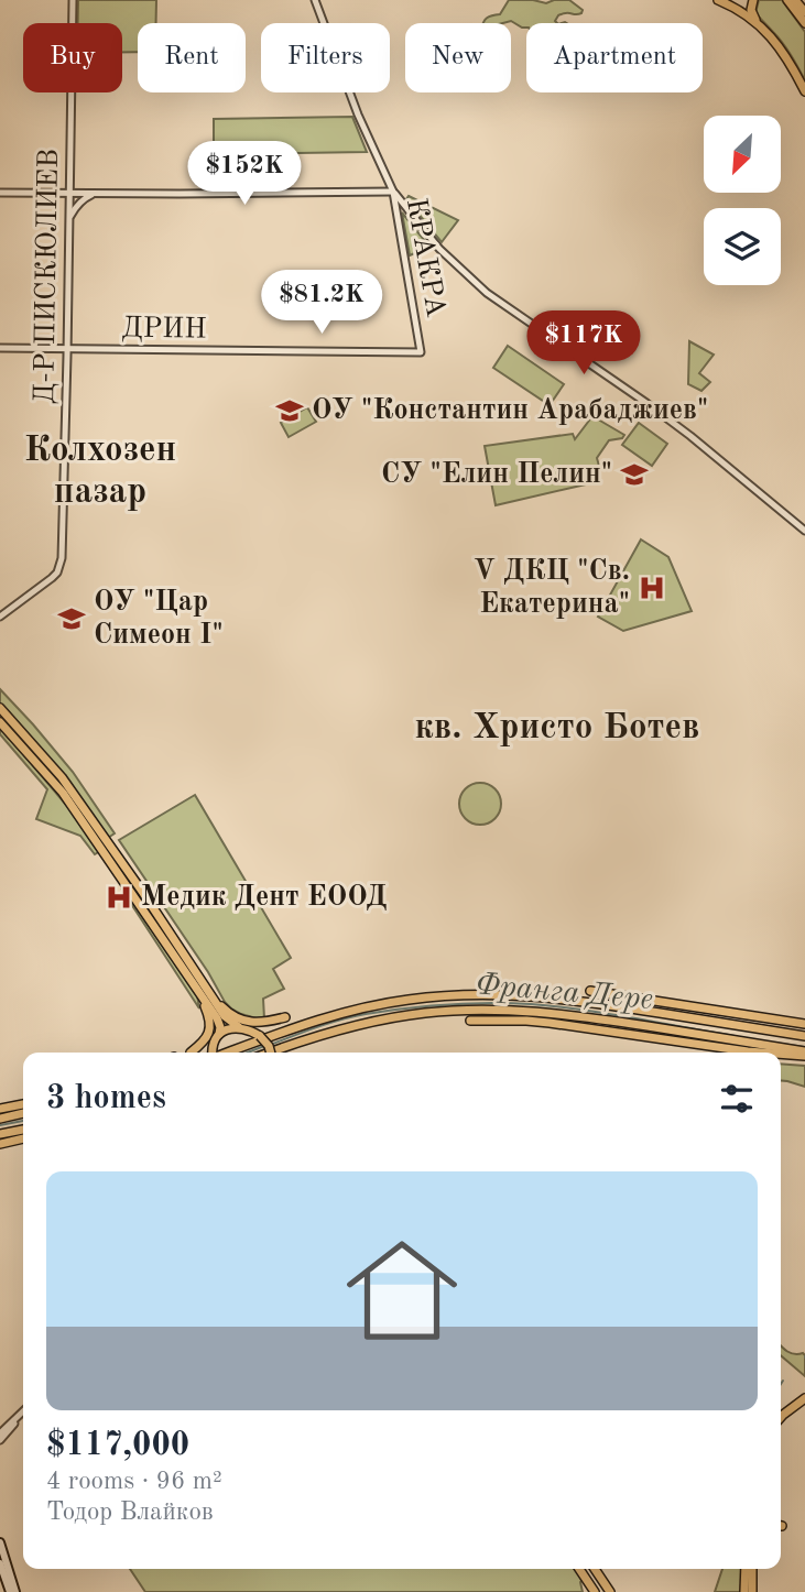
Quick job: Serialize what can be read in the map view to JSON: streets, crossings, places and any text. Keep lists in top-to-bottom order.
{
  "streets": {
    "street": ["КРАКРА", "Д-Р ПИСКЮЛИЕВ", "ДРИН"]
  },
  "crossings": [
    ["КРАКРА", "ДРИН"],
    ["Д-Р ПИСКЮЛИЕВ", "ДРИН"]
  ],
  "districts": ["Колхозен пазар", "кв. Христо Ботев"],
  "water": ["Франга Дере"],
  "places": {
    "school or university": ["ОУ \"Константин Арабаджиев\"", "СУ \"Елин Пелин\"", "ОУ \"Цар Симеон I\""],
    "hospital": ["V ДКЦ \"Св. Екатерина\"", "Медик Дент ЕООД"]
  },
  "north": "bottom left",
  "page": {
    "chip": [
      "Buy",
      "Rent",
      "Filters",
      "New",
      "Apartment"
    ],
    "price": ["$152K", "$81.2K", "$117K"],
    "heading": "3 homes",
    "list": [
      {
        "name": "$117,000",
        "note": "4 rooms · 96 m² · Тодор Влайков"
      }
    ]
  }
}
